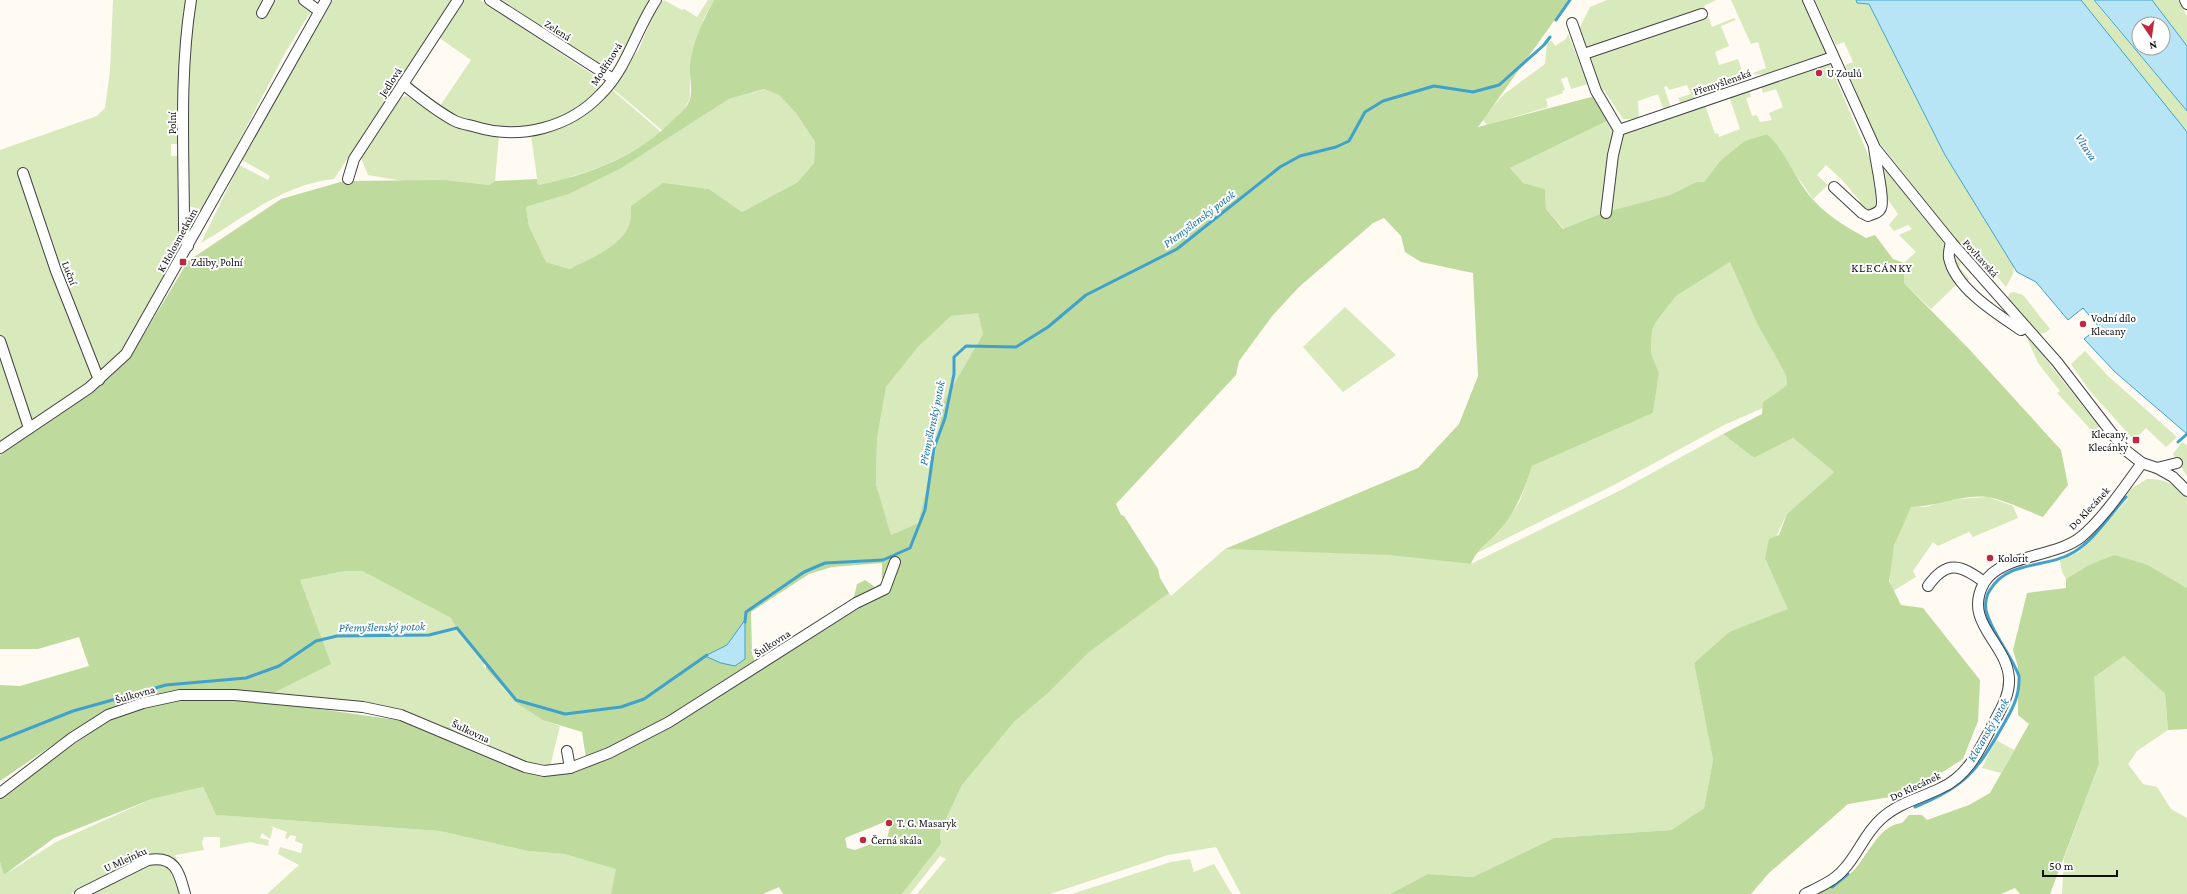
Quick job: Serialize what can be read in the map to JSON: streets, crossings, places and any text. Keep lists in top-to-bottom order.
{
  "streets": {
    "street": [
      "Zelená",
      "Modřínová",
      "Jedlová",
      "Přemyšlenská",
      "Polní",
      "K Holosmetkům",
      "Povltavská",
      "Luční",
      "Do Klecánek",
      "Šulkovna",
      "U Mlejnku"
    ]
  },
  "crossings": [
    ["Zelená", "Modřínová"],
    ["Modřínová", "Jedlová"],
    ["Přemyšlenská", "Povltavská"],
    ["Polní", "K Holosmetkům"],
    ["K Holosmetkům", "Luční"],
    ["Povltavská", "Do Klecánek"]
  ],
  "districts": ["KLECÁNKY"],
  "water": ["Vltava", "Přemyšlenský potok", "Klecanský potok"],
  "places": {
    "other": [
      "U Zoulů",
      "Vodní dílo Klecany",
      "Kolorit",
      "T. G. Masaryk",
      "Černá skála"
    ],
    "transit": ["Zdiby, Polní", "Klecany, Klecánky"]
  },
  "scale_bar": "50 m",
  "north": "bottom"
}
